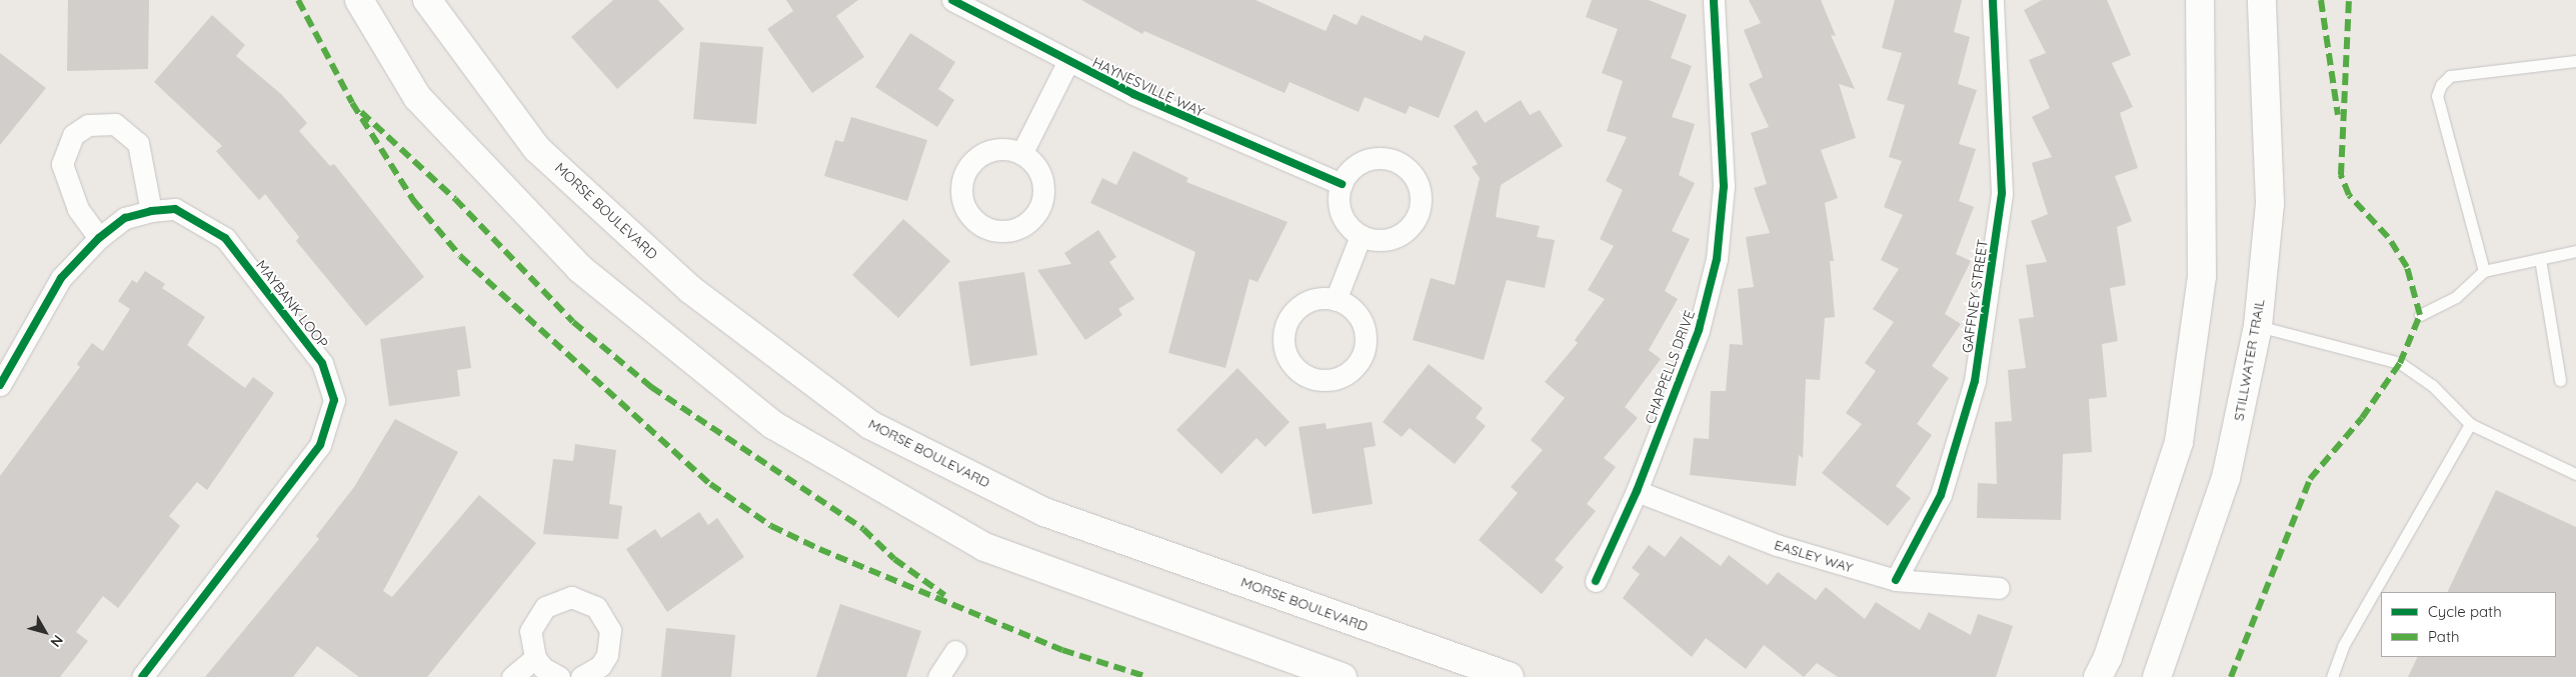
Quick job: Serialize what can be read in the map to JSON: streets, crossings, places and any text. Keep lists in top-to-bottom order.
{
  "streets": {
    "main road": ["MORSE BOULEVARD", "STILLWATER TRAIL"],
    "street": [
      "HAYNESVILLE WAY",
      "GAFFNEY STREET",
      "MAYBANK LOOP",
      "CHAPPELLS DRIVE",
      "EASLEY WAY"
    ]
  },
  "crossings": [
    ["GAFFNEY STREET", "EASLEY WAY"],
    ["CHAPPELLS DRIVE", "EASLEY WAY"]
  ],
  "legend": ["Cycle path", "Path"],
  "north": "bottom right"
}
